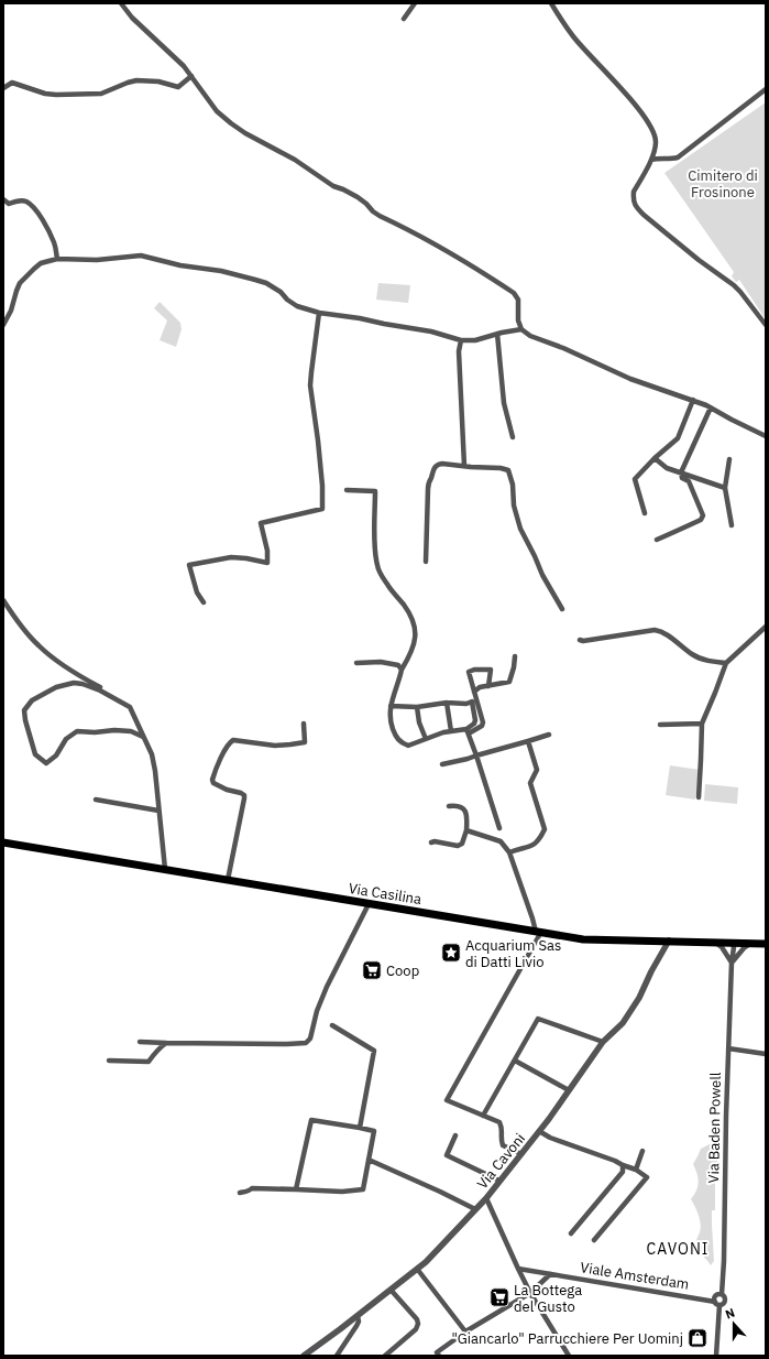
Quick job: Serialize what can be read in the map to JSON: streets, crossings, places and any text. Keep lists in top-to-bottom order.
{
  "streets": {
    "main road": ["Via Casilina"],
    "street": ["Via Baden Powell", "Via Cavoni", "Viale Amsterdam"]
  },
  "crossings": [
    ["Via Casilina", "Via Baden Powell"],
    ["Via Casilina", "Via Cavoni"],
    ["Via Baden Powell", "Viale Amsterdam"]
  ],
  "districts": ["CAVONI"],
  "parks": ["Cimitero di Frosinone"],
  "places": {
    "place": ["Acquarium Sas di Datti Livio"],
    "supermarket": ["Coop", "La Bottega del Gusto"],
    "shop": ["\"Giancarlo\" Parrucchiere Per Uominj"]
  },
  "north": "top"
}
